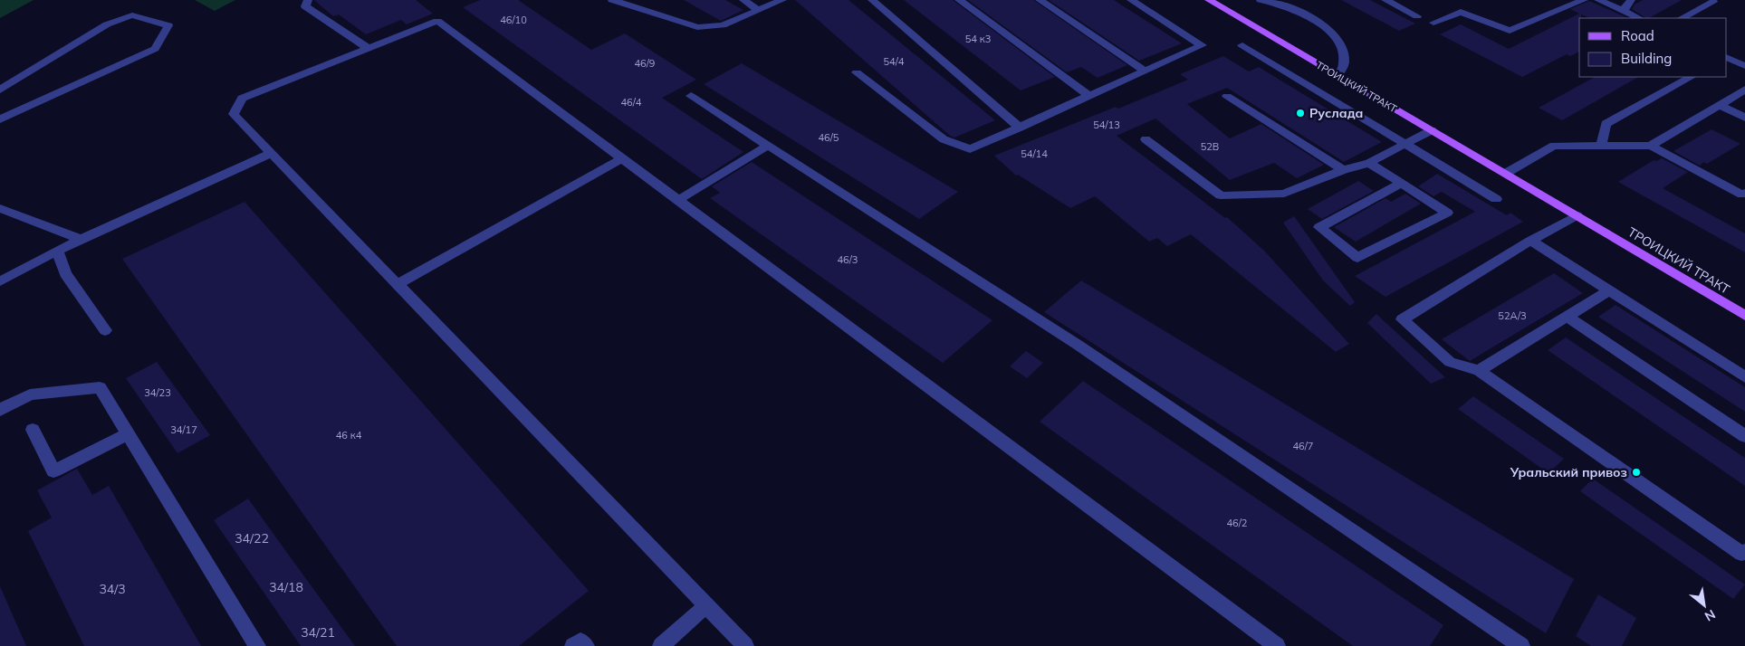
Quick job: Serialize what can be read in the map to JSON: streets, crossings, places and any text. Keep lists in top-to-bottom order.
{
  "streets": {
    "main road": ["ТРОИЦКИЙ ТРАКТ"]
  },
  "places": ["Руслада", "Уральский привоз"],
  "house_numbers": [
    "46/10",
    "54 к3",
    "54/4",
    "46/9",
    "46/4",
    "54/13",
    "46/5",
    "52В",
    "54/14",
    "46/3",
    "52А/3",
    "34/23",
    "34/17",
    "46 к4",
    "46/7",
    "46/2",
    "34/22",
    "34/18",
    "34/3",
    "34/21"
  ],
  "legend": ["Road", "Building"],
  "north": "bottom right"
}
